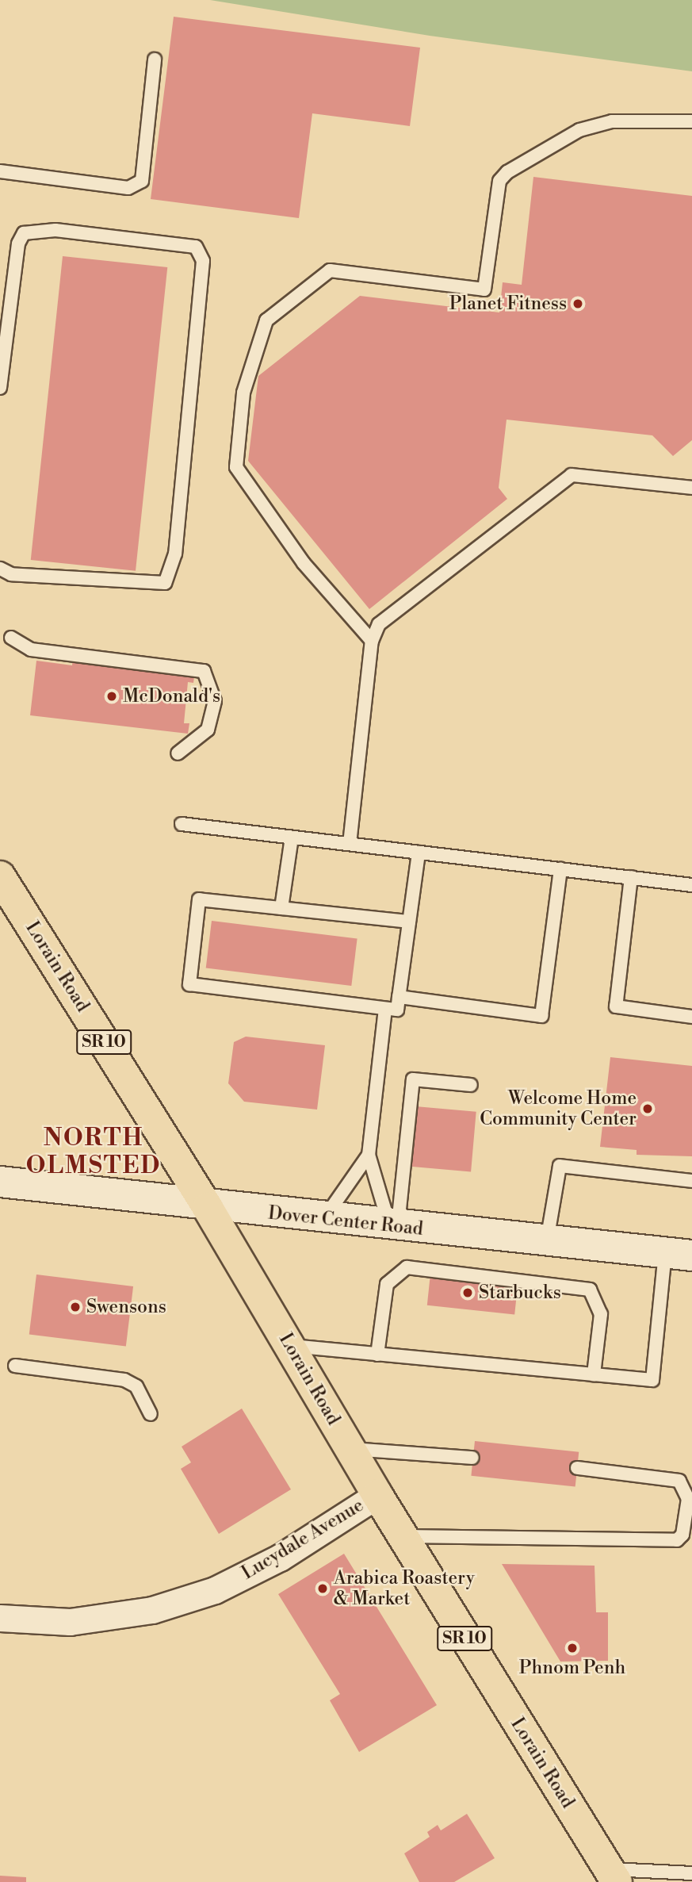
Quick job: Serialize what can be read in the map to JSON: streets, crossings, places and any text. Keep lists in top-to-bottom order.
{
  "streets": {
    "main road": ["Lorain Road", "SR 10"],
    "street": ["Dover Center Road", "Lucydale Avenue"]
  },
  "crossings": [
    ["Lorain Road", "Dover Center Road"],
    ["Lorain Road", "Lucydale Avenue"]
  ],
  "districts": ["NORTH OLMSTED"],
  "places": [
    "Planet Fitness",
    "McDonald's",
    "Welcome Home Community Center",
    "Starbucks",
    "Swensons",
    "Arabica Roastery & Market",
    "Phnom Penh"
  ]
}
